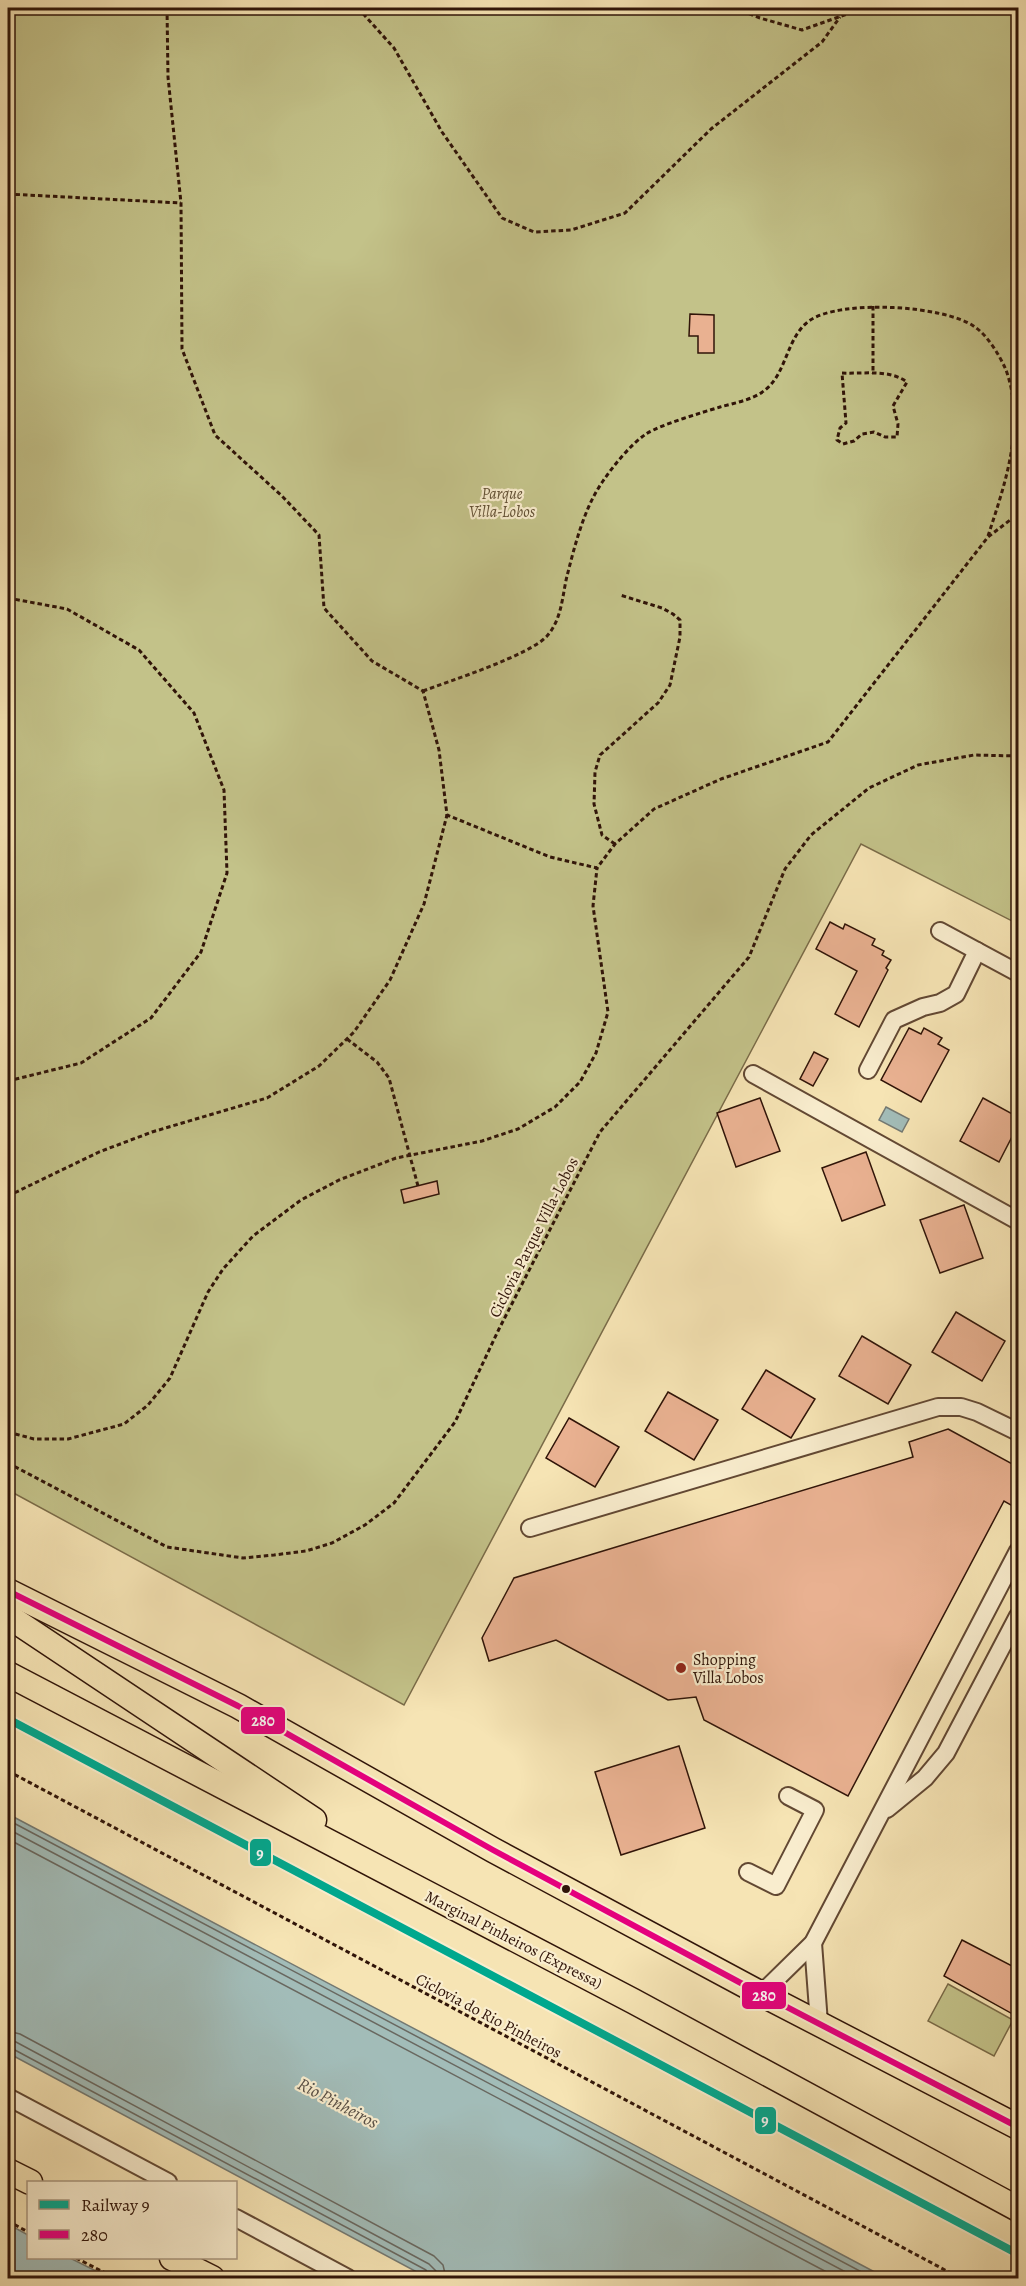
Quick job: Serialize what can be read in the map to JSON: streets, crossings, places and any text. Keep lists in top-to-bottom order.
{
  "streets": {
    "highway": ["Marginal Pinheiros (Expressa)"],
    "path": ["Ciclovia Parque Villa-Lobos", "Ciclovia do Rio Pinheiros"]
  },
  "water": ["Rio Pinheiros"],
  "parks": ["Parque Villa-Lobos"],
  "places": ["Shopping Villa Lobos"],
  "lines": ["transit line 280", "rail line 9"],
  "legend": ["Railway 9", "280"]
}
